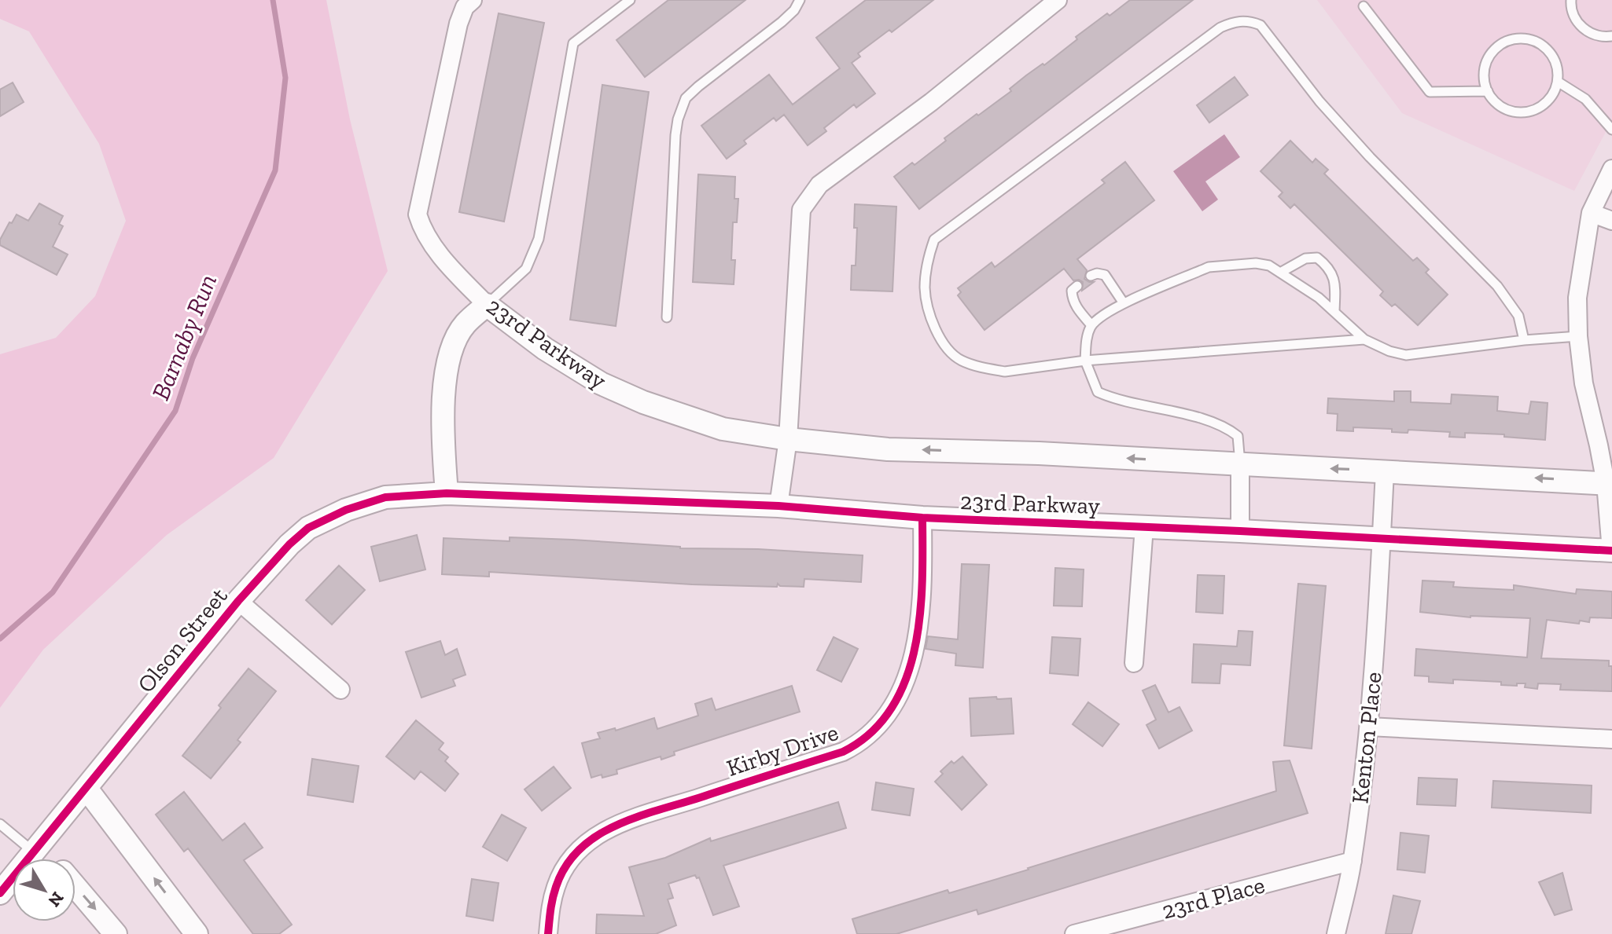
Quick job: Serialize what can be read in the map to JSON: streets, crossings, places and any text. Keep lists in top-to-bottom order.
{
  "streets": {
    "street": [
      "23rd Parkway",
      "Olson Street",
      "Kenton Place",
      "Kirby Drive",
      "23rd Place"
    ]
  },
  "crossings": [
    ["23rd Parkway", "Olson Street"],
    ["23rd Parkway", "Kenton Place"],
    ["23rd Parkway", "Kirby Drive"],
    ["Kenton Place", "23rd Place"]
  ],
  "water": ["Barnaby Run"],
  "north": "bottom right"
}
